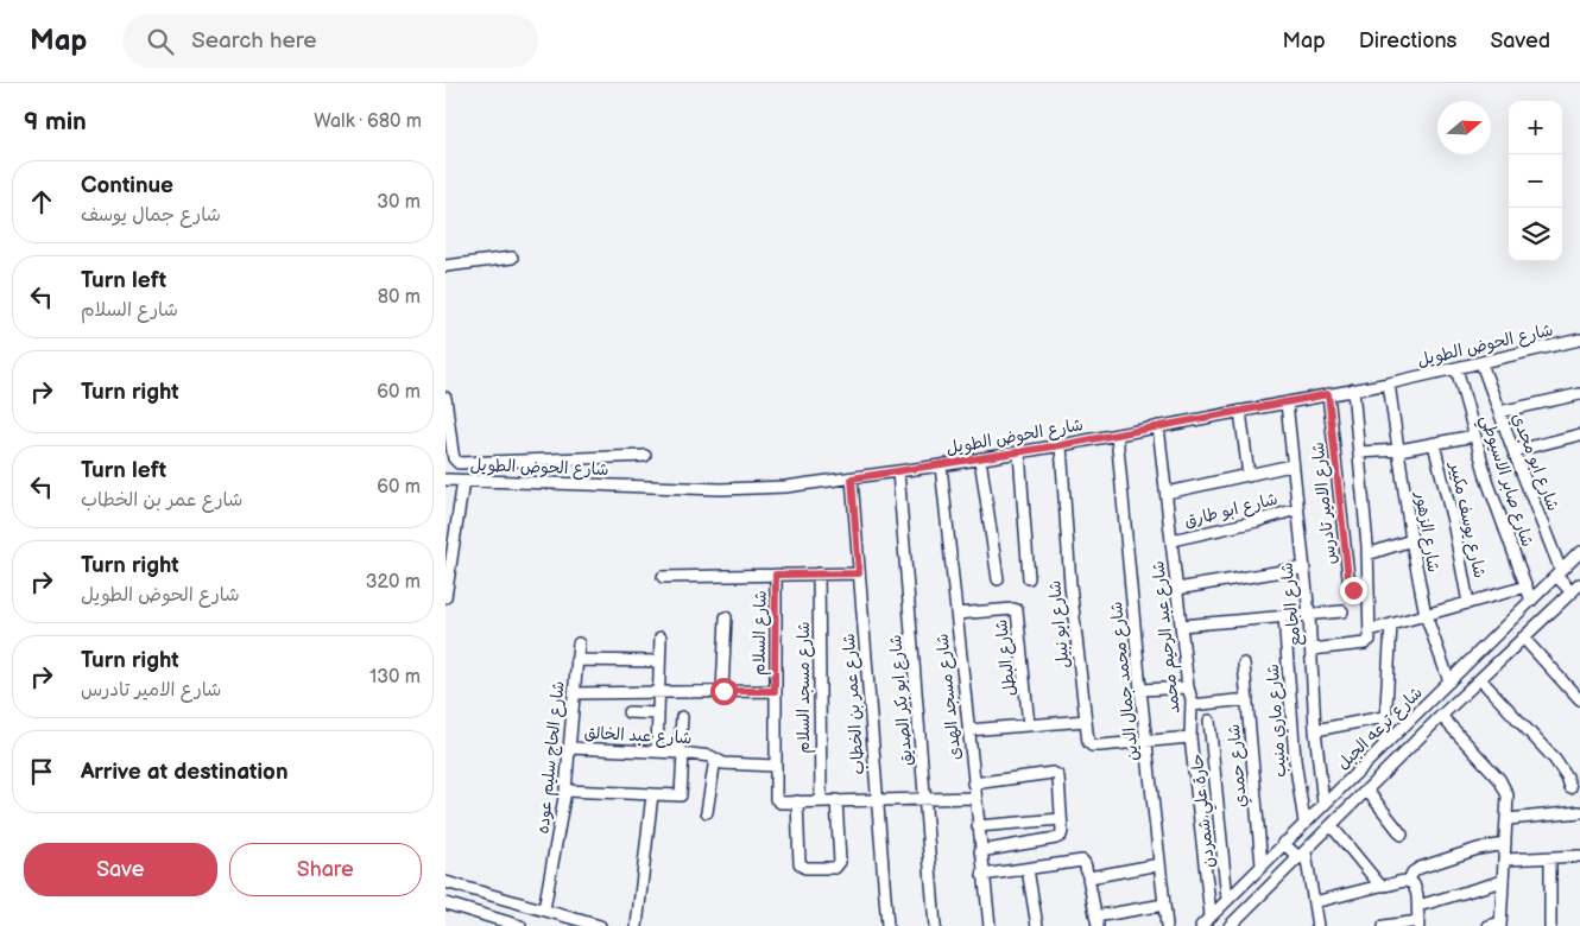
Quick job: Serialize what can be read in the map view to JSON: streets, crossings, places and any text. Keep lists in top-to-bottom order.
{
  "streets": {
    "street": [
      "شارع الحوض الطويل",
      "شارع ابو مجدي",
      "شارع صابر الاسيوطي",
      "شارع الامير تادرس",
      "شارع ابو طارق",
      "شارع يوسف مكيير",
      "شارع الزهور",
      "شارع الجامع",
      "شارع ابو نبيل",
      "شارع السلام",
      "شارع عبد الرحيم محمد",
      "شارع البطل",
      "شارع محمد جمال الدين",
      "شارع مسجد السلام",
      "شارع مسجد الهدى",
      "شارع ابو بكر الصديق",
      "شارع عمر بن الخطاب",
      "شارع ماري منيب",
      "شارع ترعه الجبل",
      "شارع عبد الخالق",
      "شارع الحاج سليم عوده",
      "شارع حمدي",
      "حارة علي شمردن"
    ]
  },
  "crossings": [
    ["شارع الحوض الطويل", "شارع ابو مجدي"],
    ["شارع الحوض الطويل", "شارع صابر الاسيوطي"],
    ["شارع الحوض الطويل", "شارع الامير تادرس"],
    ["شارع الحوض الطويل", "شارع الزهور"],
    ["شارع الحوض الطويل", "شارع الجامع"],
    ["شارع الحوض الطويل", "شارع ابو نبيل"],
    ["شارع الحوض الطويل", "شارع عبد الرحيم محمد"],
    ["شارع الحوض الطويل", "شارع محمد جمال الدين"],
    ["شارع الحوض الطويل", "شارع مسجد الهدى"],
    ["شارع الحوض الطويل", "شارع ابو بكر الصديق"],
    ["شارع الحوض الطويل", "شارع عمر بن الخطاب"],
    ["شارع ابو مجدي", "شارع ترعه الجبل"],
    ["شارع صابر الاسيوطي", "شارع ترعه الجبل"],
    ["شارع ابو طارق", "شارع الجامع"],
    ["شارع ابو طارق", "شارع عبد الرحيم محمد"],
    ["شارع الزهور", "شارع ترعه الجبل"],
    ["شارع الجامع", "شارع ترعه الجبل"],
    ["شارع ابو نبيل", "شارع محمد جمال الدين"],
    ["شارع السلام", "شارع عبد الخالق"],
    ["شارع عبد الرحيم محمد", "شارع ترعه الجبل"],
    ["شارع البطل", "شارع مسجد الهدى"],
    ["شارع ماري منيب", "شارع ترعه الجبل"],
    ["شارع ترعه الجبل", "شارع حمدي"],
    ["شارع ترعه الجبل", "حارة علي شمردن"],
    ["شارع عبد الخالق", "شارع الحاج سليم عوده"]
  ],
  "north": "right",
  "page": {
    "header": "Map",
    "search": "Search here",
    "nav": ["Map", "Directions", "Saved"],
    "heading": ["9 min", "Walk · 680 m"],
    "map_buttons": ["+", "−"],
    "list": [
      ["Continue", "شارع جمال يوسف", "30 m"],
      ["Turn left", "شارع السلام", "80 m"],
      ["Turn right", "60 m"],
      ["Turn left", "شارع عمر بن الخطاب", "60 m"],
      ["Turn right", "شارع الحوض الطويل", "320 m"],
      ["Turn right", "شارع الامير تادرس", "130 m"],
      "Arrive at destination"
    ],
    "buttons": ["Save", "Share"]
  }
}
